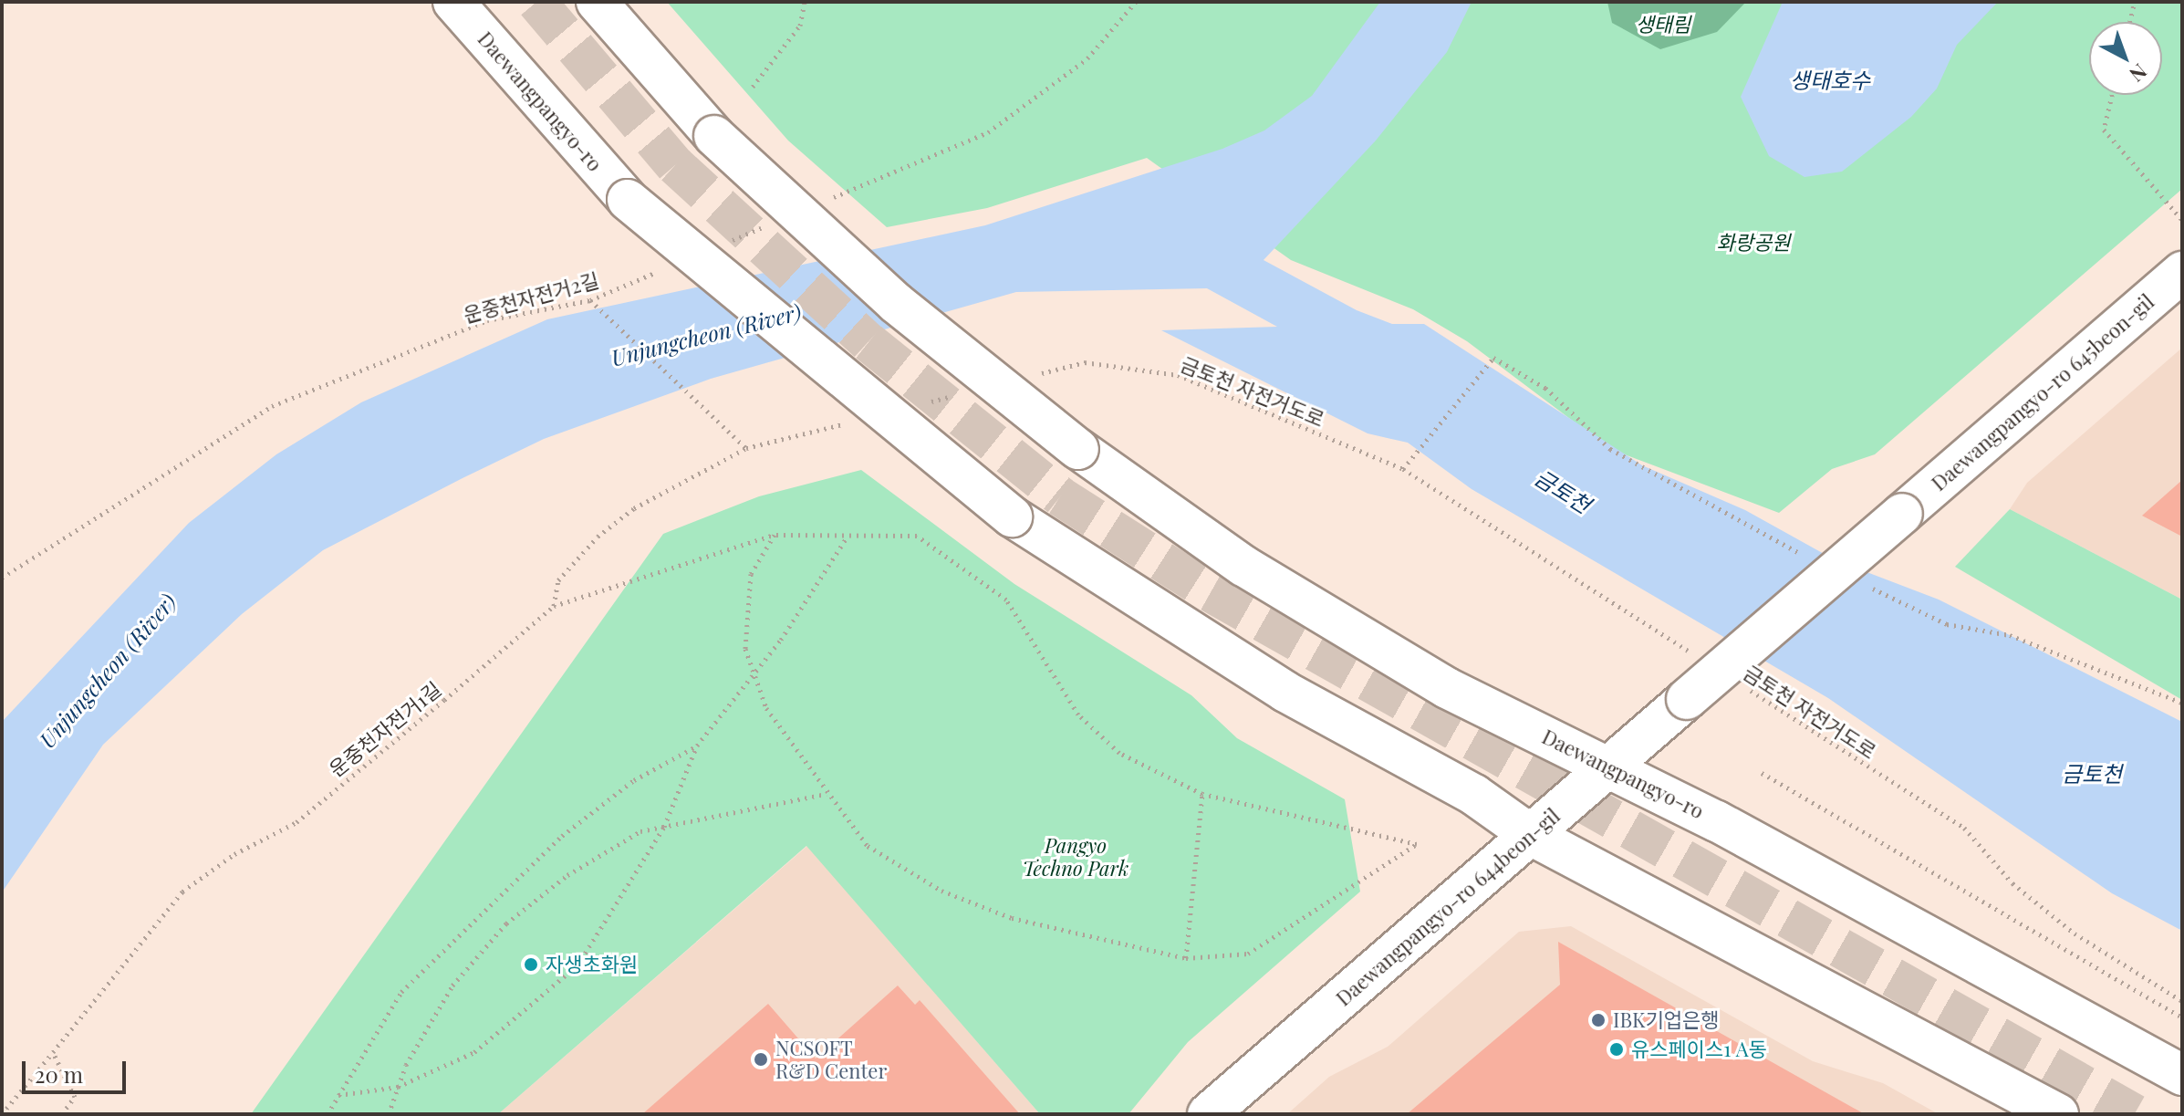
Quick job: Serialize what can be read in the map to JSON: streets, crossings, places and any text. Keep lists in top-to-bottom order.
{
  "streets": {
    "main road": ["Daewangpangyo-ro", "Daewangpangyo-ro 645beon-gil", "Daewangpangyo-ro 644beon-gil"],
    "path": ["운중천자전거2길", "금토천 자전거도로", "운중천자전거1길"]
  },
  "crossings": [
    ["Daewangpangyo-ro", "Daewangpangyo-ro 644beon-gil"],
    ["Daewangpangyo-ro 645beon-gil", "Daewangpangyo-ro 644beon-gil"]
  ],
  "water": ["생태호수", "Unjungcheon (River)", "금토천"],
  "parks": ["생태림", "화랑공원", "Pangyo Techno Park"],
  "places": [
    "자생초화원",
    "IBK기업은행",
    "유스페이스1 A동",
    "NCSOFT R&D Center"
  ],
  "scale_bar": "20 m",
  "north": "bottom right"
}
